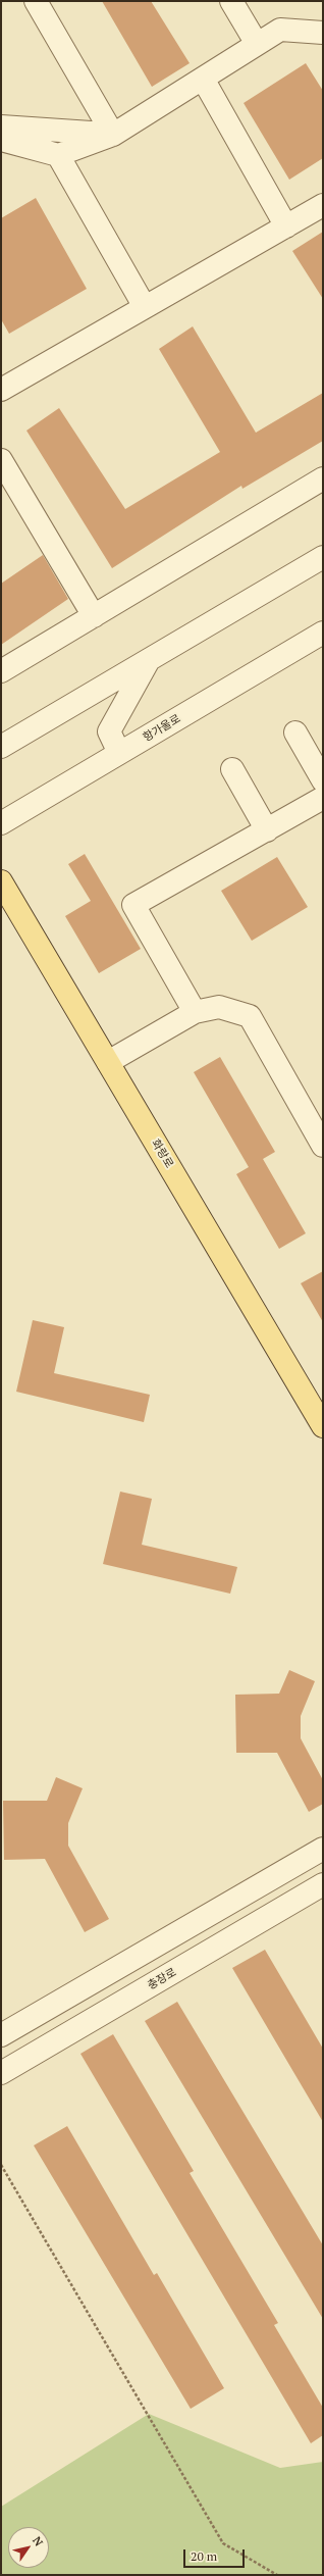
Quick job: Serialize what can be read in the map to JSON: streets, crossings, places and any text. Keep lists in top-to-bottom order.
{
  "streets": {
    "main road": ["화랑로"],
    "street": ["항가울로", "충장로"]
  },
  "scale_bar": "20 m",
  "north": "top right"
}
